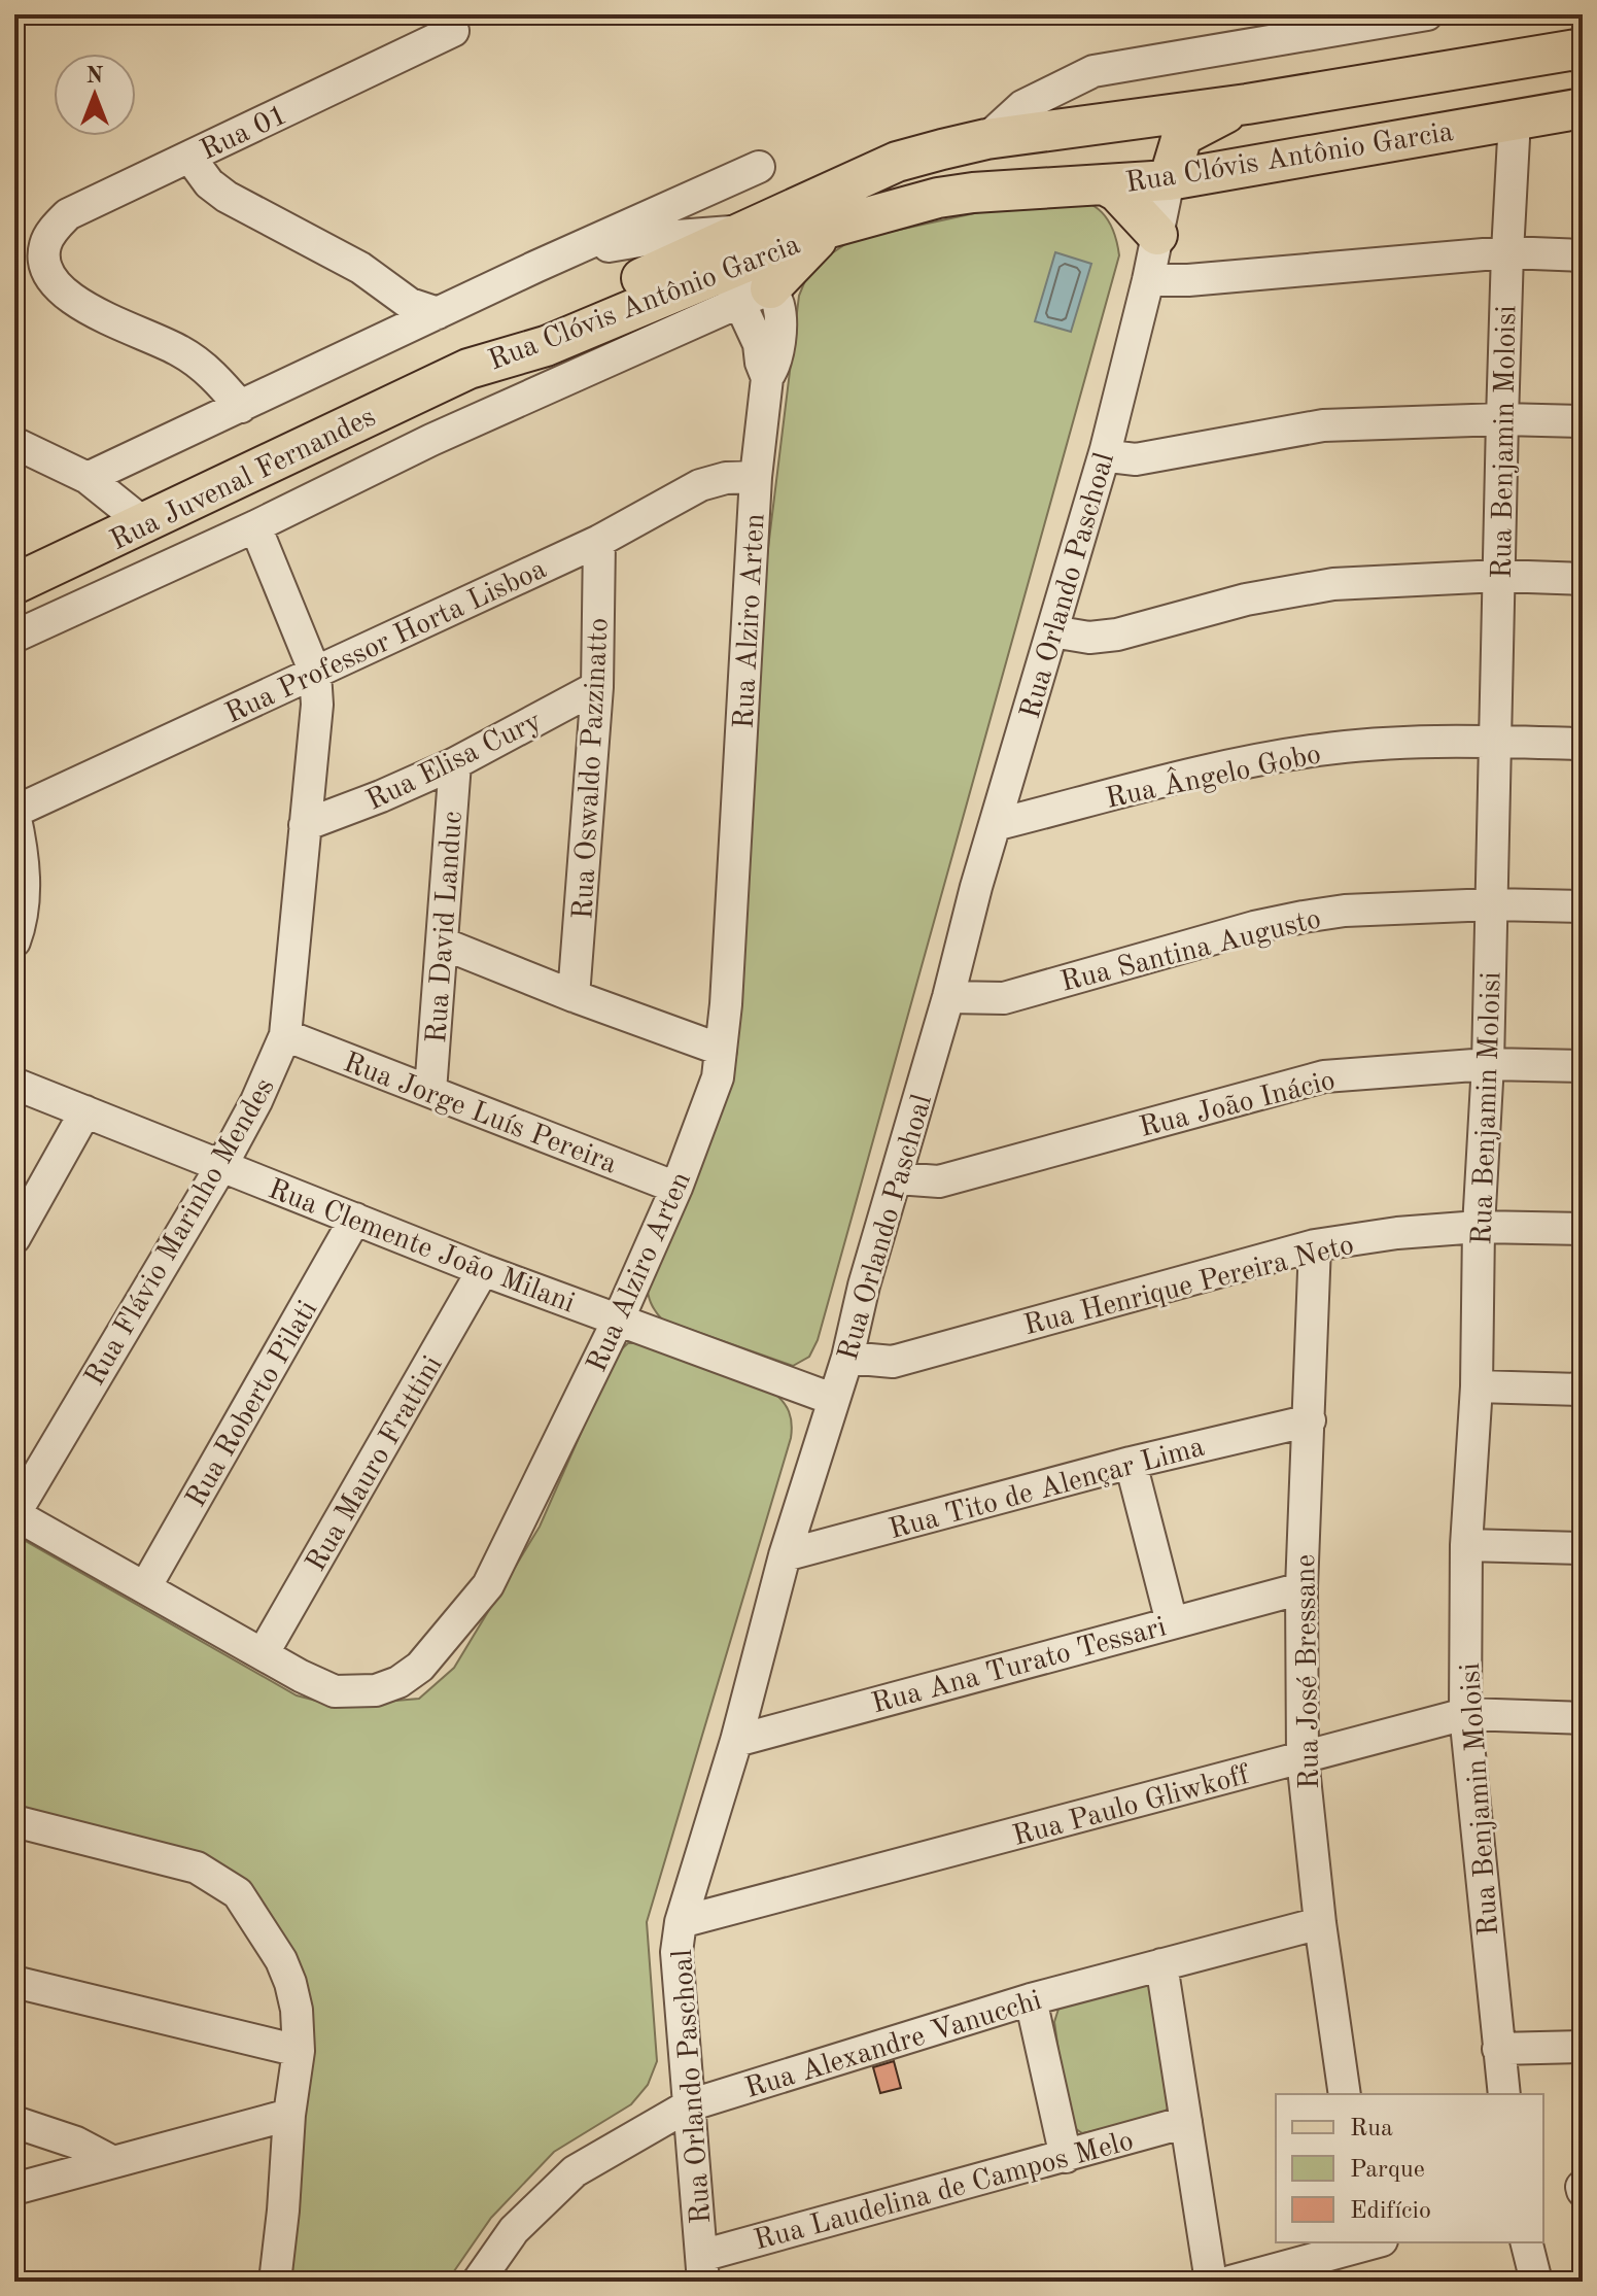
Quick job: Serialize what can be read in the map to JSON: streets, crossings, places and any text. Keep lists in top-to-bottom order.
{
  "streets": {
    "main road": ["Rua Clóvis Antônio Garcia", "Rua Juvenal Fernandes"],
    "street": [
      "Rua 01",
      "Rua Benjamin Moloisi",
      "Rua Orlando Paschoal",
      "Rua Alziro Arten",
      "Rua Professor Horta Lisboa",
      "Rua Elisa Cury",
      "Rua Oswaldo Pazzinatto",
      "Rua Ângelo Gobo",
      "Rua David Landuc",
      "Rua Santina Augusto",
      "Rua João Inácio",
      "Rua Jorge Luís Pereira",
      "Rua Flávio Marinho Mendes",
      "Rua Clemente João Milani",
      "Rua Henrique Pereira Neto",
      "Rua Roberto Pilati",
      "Rua Mauro Frattini",
      "Rua Tito de Alençar Lima",
      "Rua Ana Turato Tessari",
      "Rua José Bressane",
      "Rua Paulo Gliwkoff",
      "Rua Alexandre Vanucchi",
      "Rua Laudelina de Campos Melo"
    ]
  },
  "crossings": [
    ["Rua Clóvis Antônio Garcia", "Rua Benjamin Moloisi"],
    ["Rua Clóvis Antônio Garcia", "Rua Juvenal Fernandes"],
    ["Rua Clóvis Antônio Garcia", "Rua Orlando Paschoal"],
    ["Rua Clóvis Antônio Garcia", "Rua Alziro Arten"],
    ["Rua Benjamin Moloisi", "Rua Ângelo Gobo"],
    ["Rua Benjamin Moloisi", "Rua Santina Augusto"],
    ["Rua Benjamin Moloisi", "Rua João Inácio"],
    ["Rua Benjamin Moloisi", "Rua Henrique Pereira Neto"],
    ["Rua Benjamin Moloisi", "Rua Paulo Gliwkoff"],
    ["Rua Juvenal Fernandes", "Rua Alziro Arten"],
    ["Rua Orlando Paschoal", "Rua Ângelo Gobo"],
    ["Rua Orlando Paschoal", "Rua Santina Augusto"],
    ["Rua Orlando Paschoal", "Rua João Inácio"],
    ["Rua Orlando Paschoal", "Rua Clemente João Milani"],
    ["Rua Orlando Paschoal", "Rua Henrique Pereira Neto"],
    ["Rua Orlando Paschoal", "Rua Tito de Alençar Lima"],
    ["Rua Orlando Paschoal", "Rua Ana Turato Tessari"],
    ["Rua Orlando Paschoal", "Rua Paulo Gliwkoff"],
    ["Rua Orlando Paschoal", "Rua Alexandre Vanucchi"],
    ["Rua Orlando Paschoal", "Rua Laudelina de Campos Melo"],
    ["Rua Alziro Arten", "Rua Professor Horta Lisboa"],
    ["Rua Alziro Arten", "Rua Jorge Luís Pereira"],
    ["Rua Alziro Arten", "Rua Flávio Marinho Mendes"],
    ["Rua Alziro Arten", "Rua Clemente João Milani"],
    ["Rua Alziro Arten", "Rua Roberto Pilati"],
    ["Rua Alziro Arten", "Rua Mauro Frattini"],
    ["Rua Professor Horta Lisboa", "Rua Oswaldo Pazzinatto"],
    ["Rua Professor Horta Lisboa", "Rua Flávio Marinho Mendes"],
    ["Rua Elisa Cury", "Rua Oswaldo Pazzinatto"],
    ["Rua Elisa Cury", "Rua David Landuc"],
    ["Rua Elisa Cury", "Rua Flávio Marinho Mendes"],
    ["Rua David Landuc", "Rua Jorge Luís Pereira"],
    ["Rua Jorge Luís Pereira", "Rua Flávio Marinho Mendes"],
    ["Rua Flávio Marinho Mendes", "Rua Clemente João Milani"],
    ["Rua Clemente João Milani", "Rua Roberto Pilati"],
    ["Rua Clemente João Milani", "Rua Mauro Frattini"],
    ["Rua Henrique Pereira Neto", "Rua José Bressane"],
    ["Rua Tito de Alençar Lima", "Rua José Bressane"],
    ["Rua Ana Turato Tessari", "Rua José Bressane"],
    ["Rua José Bressane", "Rua Paulo Gliwkoff"],
    ["Rua José Bressane", "Rua Alexandre Vanucchi"]
  ],
  "legend": ["Rua", "Parque", "Edifício"],
  "north": "top"
}
